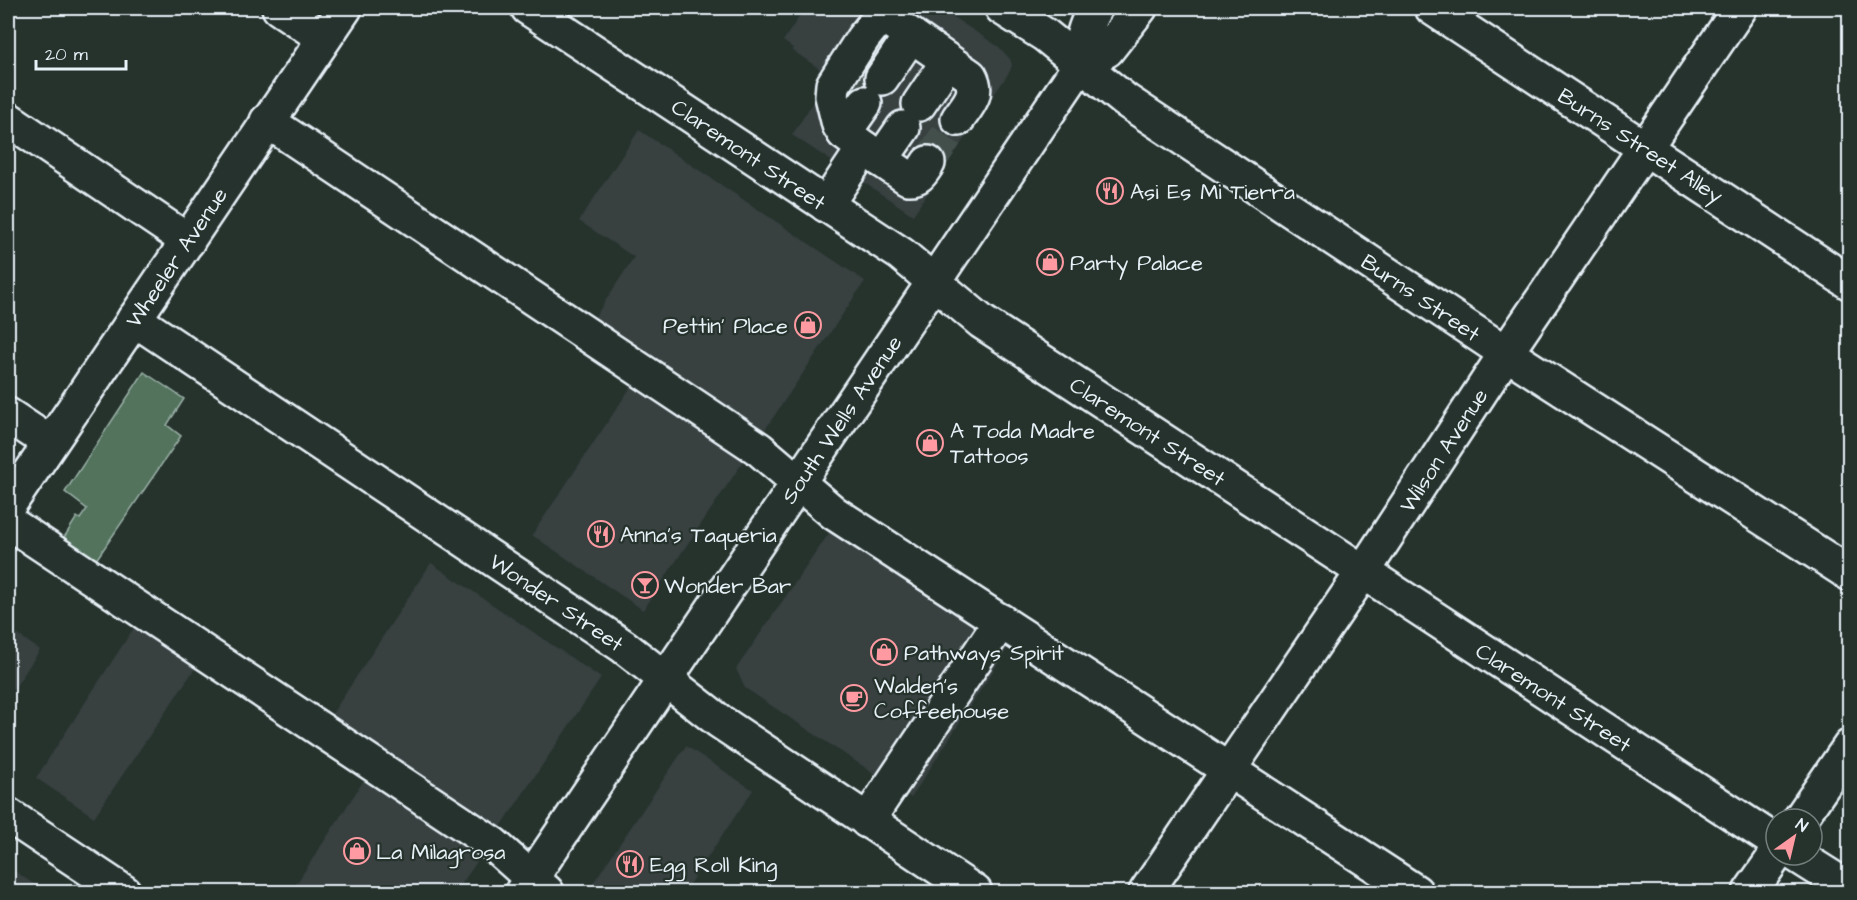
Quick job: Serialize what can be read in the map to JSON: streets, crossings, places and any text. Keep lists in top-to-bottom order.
{
  "streets": {
    "street": [
      "Burns Street Alley",
      "Claremont Street",
      "Wheeler Avenue",
      "Burns Street",
      "South Wells Avenue",
      "Wilson Avenue",
      "Wonder Street"
    ]
  },
  "crossings": [
    ["Burns Street Alley", "Wilson Avenue"],
    ["Claremont Street", "South Wells Avenue"],
    ["Claremont Street", "Wilson Avenue"],
    ["Wheeler Avenue", "Wonder Street"],
    ["Burns Street", "South Wells Avenue"],
    ["Burns Street", "Wilson Avenue"],
    ["South Wells Avenue", "Wonder Street"]
  ],
  "places": {
    "restaurant": ["Asi Es Mi Tierra", "Anna's Taqueria", "Egg Roll King"],
    "shop": [
      "Party Palace",
      "Pettin' Place",
      "A Toda Madre Tattoos",
      "Pathways Spirit",
      "La Milagrosa"
    ],
    "bar": ["Wonder Bar"],
    "cafe": ["Walden's Coffeehouse"]
  },
  "scale_bar": "20 m",
  "north": "top right"
}
